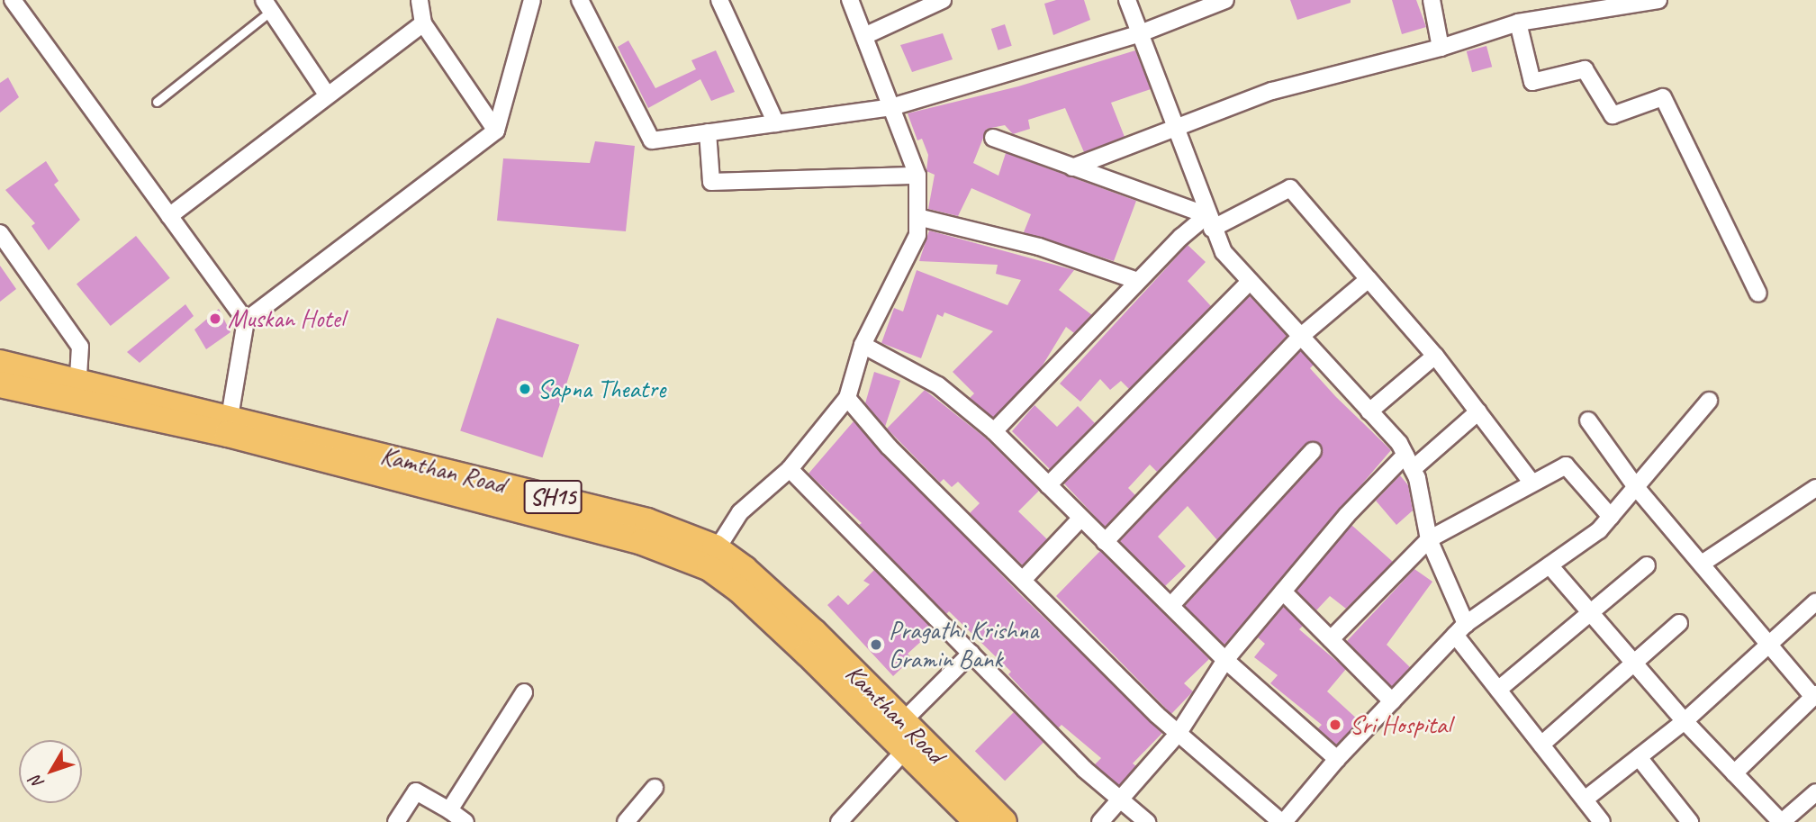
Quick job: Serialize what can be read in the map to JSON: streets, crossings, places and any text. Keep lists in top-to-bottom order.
{
  "streets": {
    "main road": ["Kamthan Road", "SH15"]
  },
  "places": [
    "Muskan Hotel",
    "Sapna Theatre",
    "Pragathi Krishna Gramin Bank",
    "Sri Hospital"
  ],
  "north": "bottom left"
}
